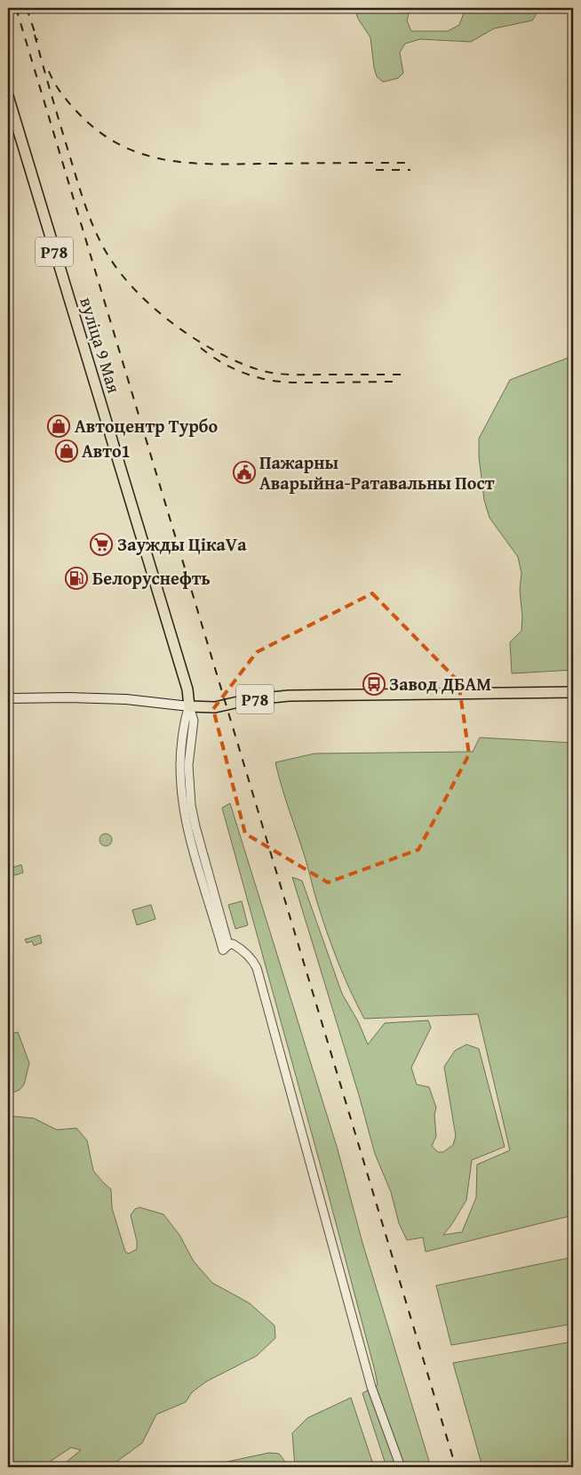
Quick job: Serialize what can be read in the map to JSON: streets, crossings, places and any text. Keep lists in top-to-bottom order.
{
  "streets": {
    "main road": ["Р78", "вуліца 9 Мая"]
  },
  "crossings": [
    ["Р78", "вуліца 9 Мая"]
  ],
  "places": {
    "shop": ["Автоцентр Турбо", "Авто1"],
    "public building": ["Пажарны Аварыйна-Ратавальны Пост"],
    "supermarket": ["Заужды ЦікаVа"],
    "fuel station": ["Белоруснефть"],
    "bus stop": ["Завод ДБАМ"]
  }
}
